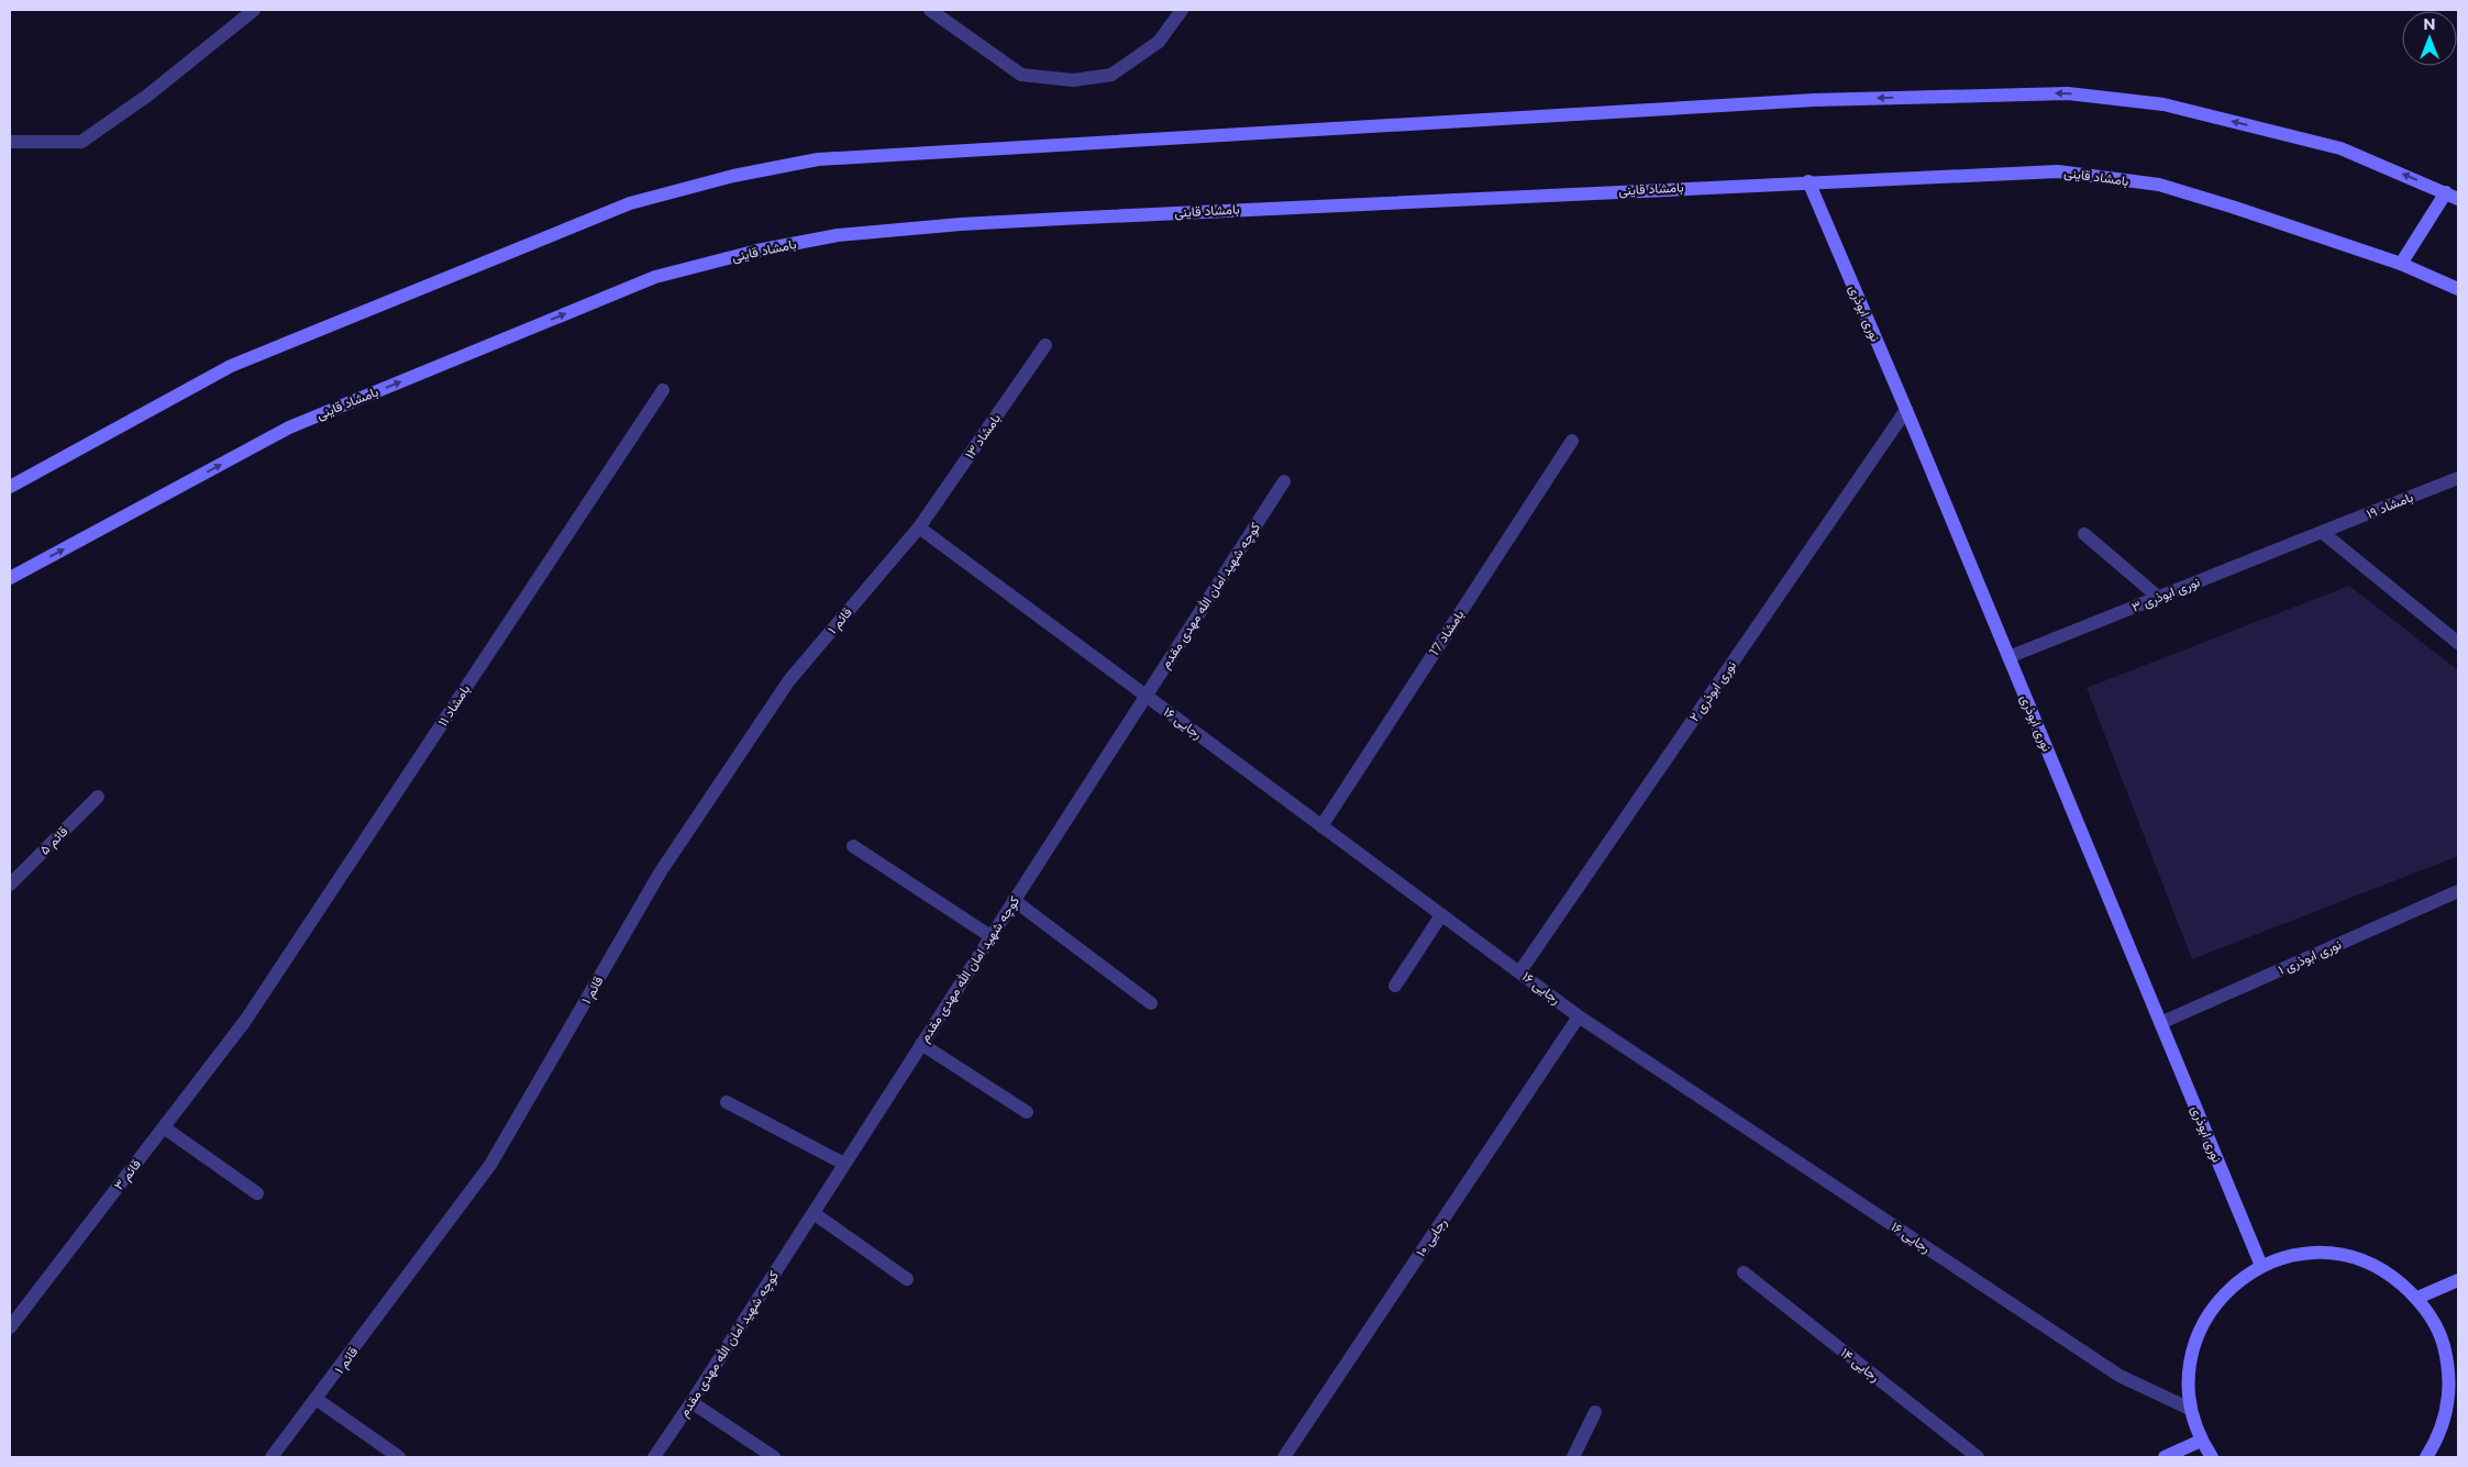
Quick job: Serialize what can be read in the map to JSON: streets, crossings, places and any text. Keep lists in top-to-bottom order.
{
  "streets": {
    "main road": ["بامشاد قاینی", "نوری ابوذری"],
    "street": [
      "بامشاد ۱۳",
      "بامشاد ۱۹",
      "نوری ابوذری ۳",
      "کوچه شهید امان الله مهدی مقدم",
      "قائم ۱",
      "بامشاد 17",
      "نوری ابوذری ۲",
      "بامشاد ۱۱",
      "رجایی ۱۶",
      "قائم ۵",
      "نوری ابوذری ۱",
      "قائم ۳",
      "رجایی ۱۰",
      "رجایی ۱۴"
    ]
  },
  "crossings": [
    ["بامشاد قاینی", "نوری ابوذری"],
    ["نوری ابوذری", "نوری ابوذری ۳"],
    ["نوری ابوذری", "نوری ابوذری ۲"],
    ["نوری ابوذری", "نوری ابوذری ۱"],
    ["بامشاد ۱۳", "قائم ۱"],
    ["بامشاد ۱۳", "رجایی ۱۶"],
    ["بامشاد ۱۹", "نوری ابوذری ۳"],
    ["کوچه شهید امان الله مهدی مقدم", "رجایی ۱۶"],
    ["قائم ۱", "رجایی ۱۶"],
    ["بامشاد 17", "رجایی ۱۶"],
    ["نوری ابوذری ۲", "رجایی ۱۶"],
    ["بامشاد ۱۱", "قائم ۳"],
    ["رجایی ۱۶", "رجایی ۱۰"]
  ],
  "north": "top"
}
